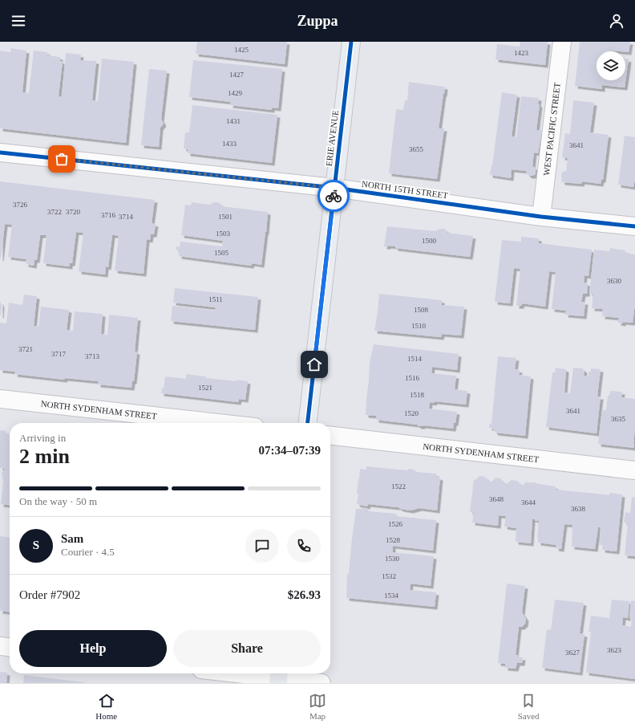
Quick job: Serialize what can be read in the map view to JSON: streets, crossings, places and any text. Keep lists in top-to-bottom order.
{
  "streets": {
    "main road": ["ERIE AVENUE"],
    "street": ["WEST PACIFIC STREET", "NORTH 15TH STREET", "NORTH SYDENHAM STREET"]
  },
  "crossings": [
    ["WEST PACIFIC STREET", "NORTH 15TH STREET"],
    ["ERIE AVENUE", "NORTH 15TH STREET"]
  ],
  "house_numbers": [
    "1425",
    "1423",
    "1427",
    "1429",
    "1431",
    "1433",
    "3641",
    "3655",
    "3726",
    "3722",
    "3720",
    "3716",
    "3714",
    "1501",
    "1503",
    "1500",
    "1505",
    "3630",
    "1511",
    "1508",
    "1510",
    "3721",
    "3717",
    "3713",
    "1514",
    "1516",
    "1521",
    "1518",
    "3641",
    "1520",
    "3635",
    "1522",
    "3648",
    "3644",
    "3638",
    "1526",
    "1528",
    "1530",
    "1532",
    "1534",
    "3623",
    "3627"
  ],
  "page": {
    "header": "Zuppa",
    "heading": ["2 min", "Arriving in", "07:34–07:39"],
    "panel": [
      "Sam",
      "Courier · 4.5",
      "Order #7902",
      "$26.93"
    ],
    "bar": "On the way · 50 m",
    "round": "S",
    "buttons": ["Help", "Share"],
    "tabs": ["Home", "Map", "Saved"]
  }
}
